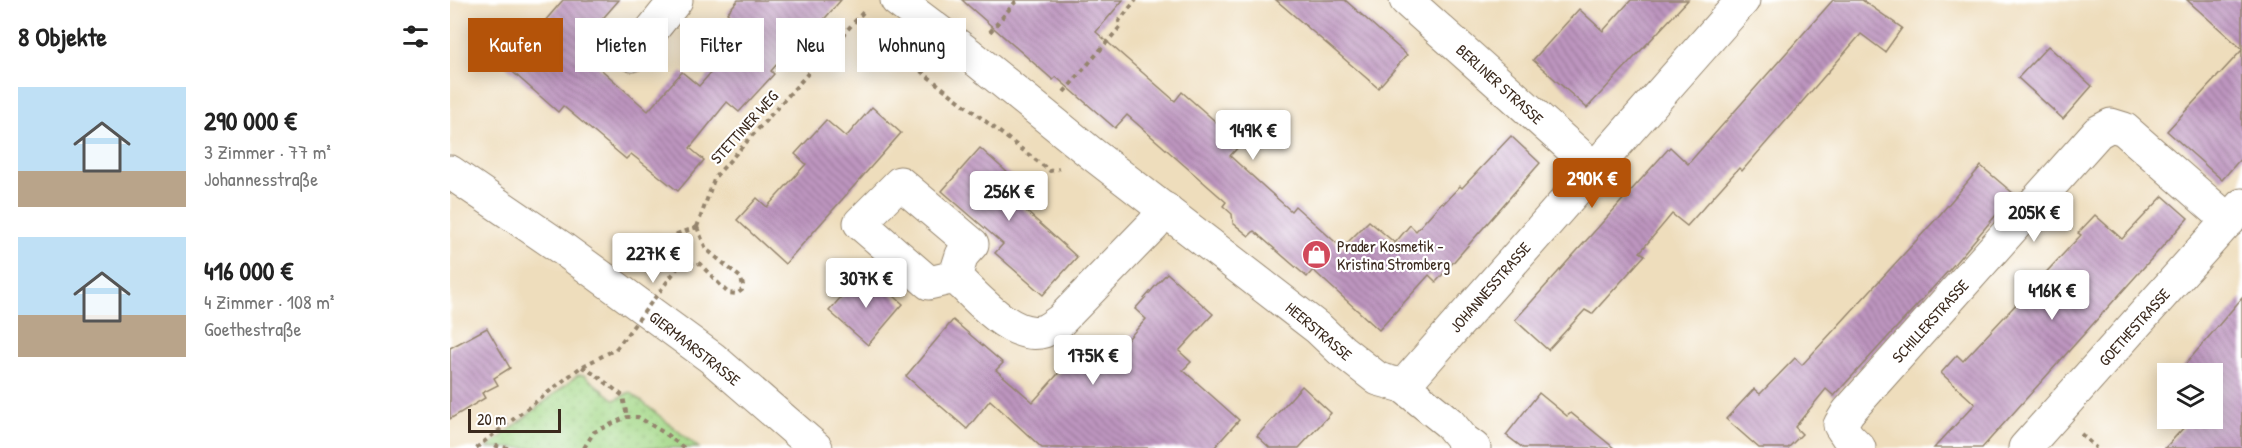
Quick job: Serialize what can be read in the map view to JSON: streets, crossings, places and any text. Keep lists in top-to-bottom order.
{
  "streets": {
    "street": [
      "BERLINER STRASSE",
      "JOHANNESSTRASSE",
      "SCHILLERSTRASSE",
      "GOETHESTRASSE",
      "HEERSTRASSE",
      "GIERMAARSTRASSE"
    ],
    "path": ["STETTINER WEG"]
  },
  "crossings": [
    ["BERLINER STRASSE", "JOHANNESSTRASSE"],
    ["STETTINER WEG", "HEERSTRASSE"],
    ["JOHANNESSTRASSE", "HEERSTRASSE"],
    ["SCHILLERSTRASSE", "GOETHESTRASSE"]
  ],
  "places": {
    "shop": ["Prader Kosmetik - Kristina Stromberg"]
  },
  "scale_bar": "20 m",
  "page": {
    "heading": "8 Objekte",
    "chip": [
      "Kaufen",
      "Mieten",
      "Filter",
      "Neu",
      "Wohnung"
    ],
    "list": [
      {
        "name": "290 000 €",
        "note": "3 Zimmer · 77 m² · Johannesstraße"
      },
      {
        "name": "416 000 €",
        "note": "4 Zimmer · 108 m² · Goethestraße"
      }
    ],
    "price": [
      "149K €",
      "290K €",
      "256K €",
      "205K €",
      "227K €",
      "307K €",
      "416K €",
      "175K €"
    ],
    "scale": "20 m"
  }
}
